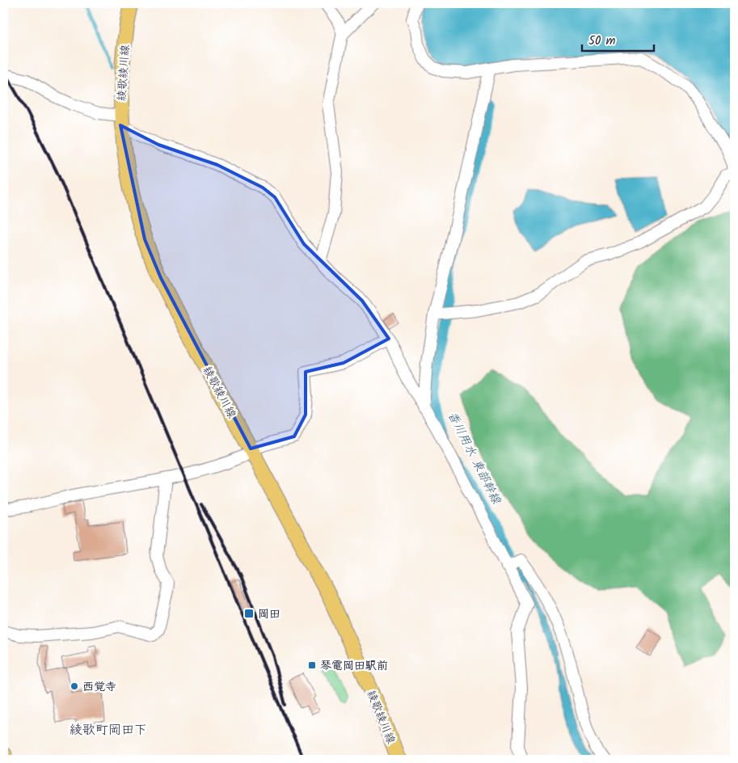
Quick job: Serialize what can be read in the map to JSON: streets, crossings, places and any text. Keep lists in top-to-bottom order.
{
  "streets": {
    "main road": ["綾歌綾川線"]
  },
  "districts": ["綾歌町岡田下"],
  "water": ["香川用水 東部幹線"],
  "places": {
    "transit": ["岡田", "琴電岡田駅前"],
    "other": ["西覚寺"]
  },
  "scale_bar": "50 m"
}
